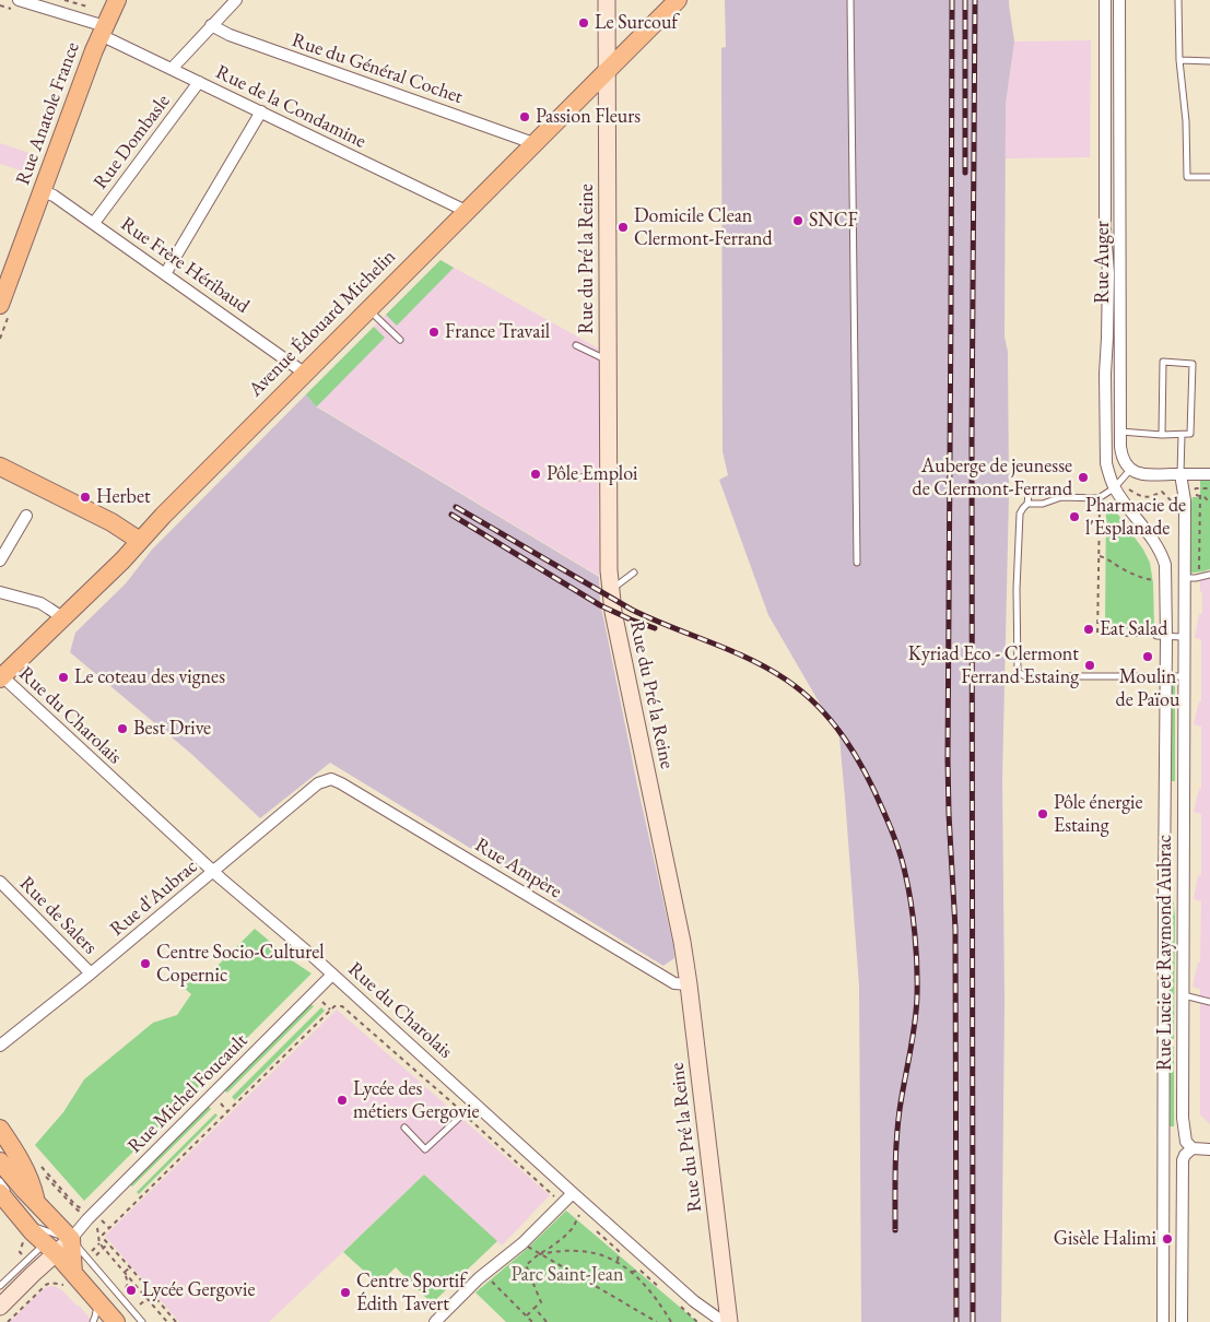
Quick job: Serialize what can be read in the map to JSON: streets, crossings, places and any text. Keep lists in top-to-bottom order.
{
  "streets": {
    "main road": ["Rue Anatole France", "Rue du Pré la Reine", "Avenue Édouard Michelin"],
    "street": [
      "Rue du Général Cochet",
      "Rue de la Condamine",
      "Rue Dombasle",
      "Rue Auger",
      "Rue Frère Héribaud",
      "Rue du Charolais",
      "Rue Ampère",
      "Rue d'Aubrac",
      "Rue de Salers",
      "Rue Lucie et Raymond Aubrac",
      "Rue Michel Foucault"
    ]
  },
  "crossings": [
    ["Rue du Général Cochet", "Avenue Édouard Michelin"],
    ["Rue de la Condamine", "Rue Anatole France"],
    ["Rue de la Condamine", "Rue Dombasle"],
    ["Rue de la Condamine", "Avenue Édouard Michelin"],
    ["Rue Anatole France", "Rue Frère Héribaud"],
    ["Rue Dombasle", "Rue Frère Héribaud"],
    ["Rue du Pré la Reine", "Avenue Édouard Michelin"],
    ["Rue du Pré la Reine", "Rue du Charolais"],
    ["Rue du Pré la Reine", "Rue Ampère"],
    ["Rue Frère Héribaud", "Avenue Édouard Michelin"],
    ["Avenue Édouard Michelin", "Rue du Charolais"],
    ["Rue du Charolais", "Rue d'Aubrac"],
    ["Rue du Charolais", "Rue Michel Foucault"],
    ["Rue Ampère", "Rue d'Aubrac"],
    ["Rue d'Aubrac", "Rue de Salers"]
  ],
  "parks": ["Parc Saint-Jean"],
  "places": [
    "Le Surcouf",
    "Passion Fleurs",
    "SNCF",
    "Domicile Clean Clermont-Ferrand",
    "France Travail",
    "Pôle Emploi",
    "Auberge de jeunesse de Clermont-Ferrand",
    "Herbet",
    "Pharmacie de l'Esplanade",
    "Eat Salad",
    "Moulin de Païou",
    "Kyriad Eco - Clermont Ferrand Estaing",
    "Le coteau des vignes",
    "Best Drive",
    "Pôle énergie Estaing",
    "Centre Socio-Culturel Copernic",
    "Lycée des métiers Gergovie",
    "Gisèle Halimi",
    "Lycée Gergovie",
    "Centre Sportif Édith Tavert"
  ]
}
